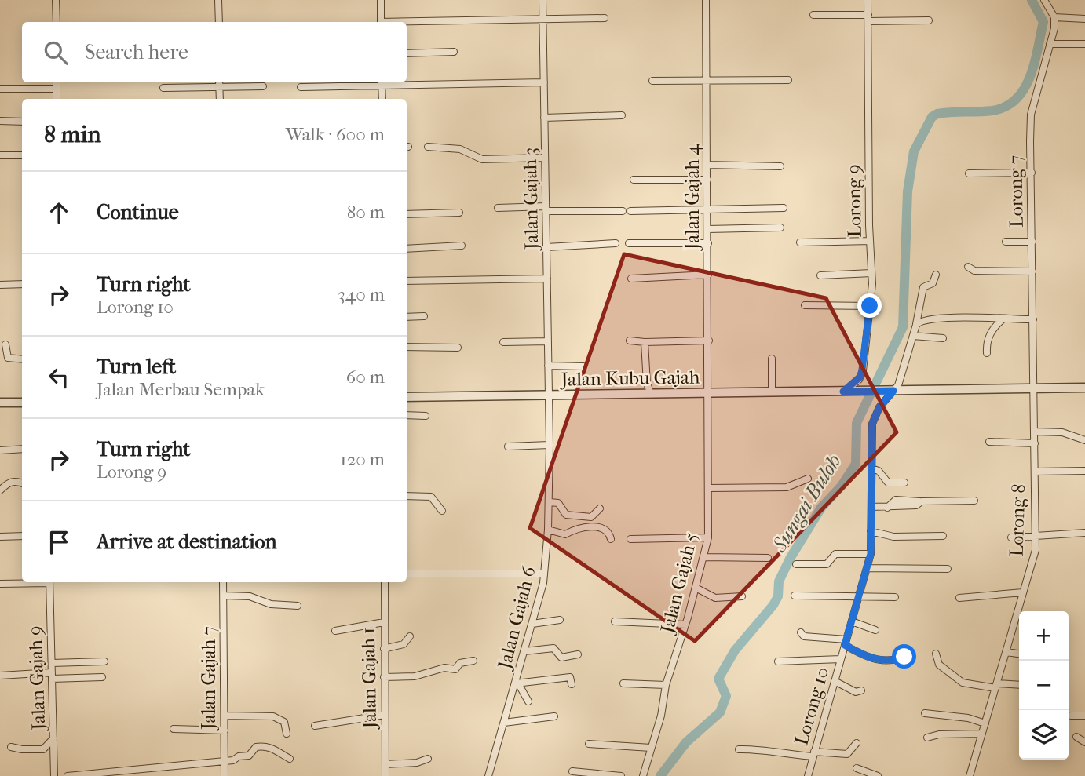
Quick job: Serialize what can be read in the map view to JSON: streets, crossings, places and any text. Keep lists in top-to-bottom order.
{
  "streets": {
    "street": [
      "Lorong 7",
      "Jalan Gajah 4",
      "Jalan Gajah 3",
      "Lorong 9",
      "Jalan Kubu Gajah",
      "Lorong 8",
      "Jalan Gajah 5",
      "Jalan Gajah 6",
      "Jalan Gajah 9",
      "Jalan Gajah 7",
      "Jalan Gajah 1",
      "Lorong 10"
    ]
  },
  "crossings": [
    ["Lorong 7", "Jalan Kubu Gajah"],
    ["Lorong 7", "Lorong 8"],
    ["Jalan Gajah 4", "Jalan Kubu Gajah"],
    ["Jalan Gajah 4", "Jalan Gajah 5"],
    ["Jalan Gajah 3", "Jalan Kubu Gajah"],
    ["Jalan Gajah 3", "Jalan Gajah 6"],
    ["Lorong 9", "Jalan Kubu Gajah"],
    ["Jalan Kubu Gajah", "Lorong 8"],
    ["Jalan Kubu Gajah", "Jalan Gajah 5"],
    ["Jalan Kubu Gajah", "Jalan Gajah 6"],
    ["Jalan Kubu Gajah", "Lorong 10"]
  ],
  "water": ["Sungai Buloh"],
  "page": {
    "search": "Search here",
    "heading": ["8 min", "Walk · 600 m"],
    "list": [
      ["Continue", "80 m"],
      ["Turn right", "Lorong 10", "340 m"],
      ["Turn left", "Jalan Merbau Sempak", "60 m"],
      ["Turn right", "Lorong 9", "120 m"],
      "Arrive at destination"
    ],
    "map_buttons": ["+", "−"]
  }
}
